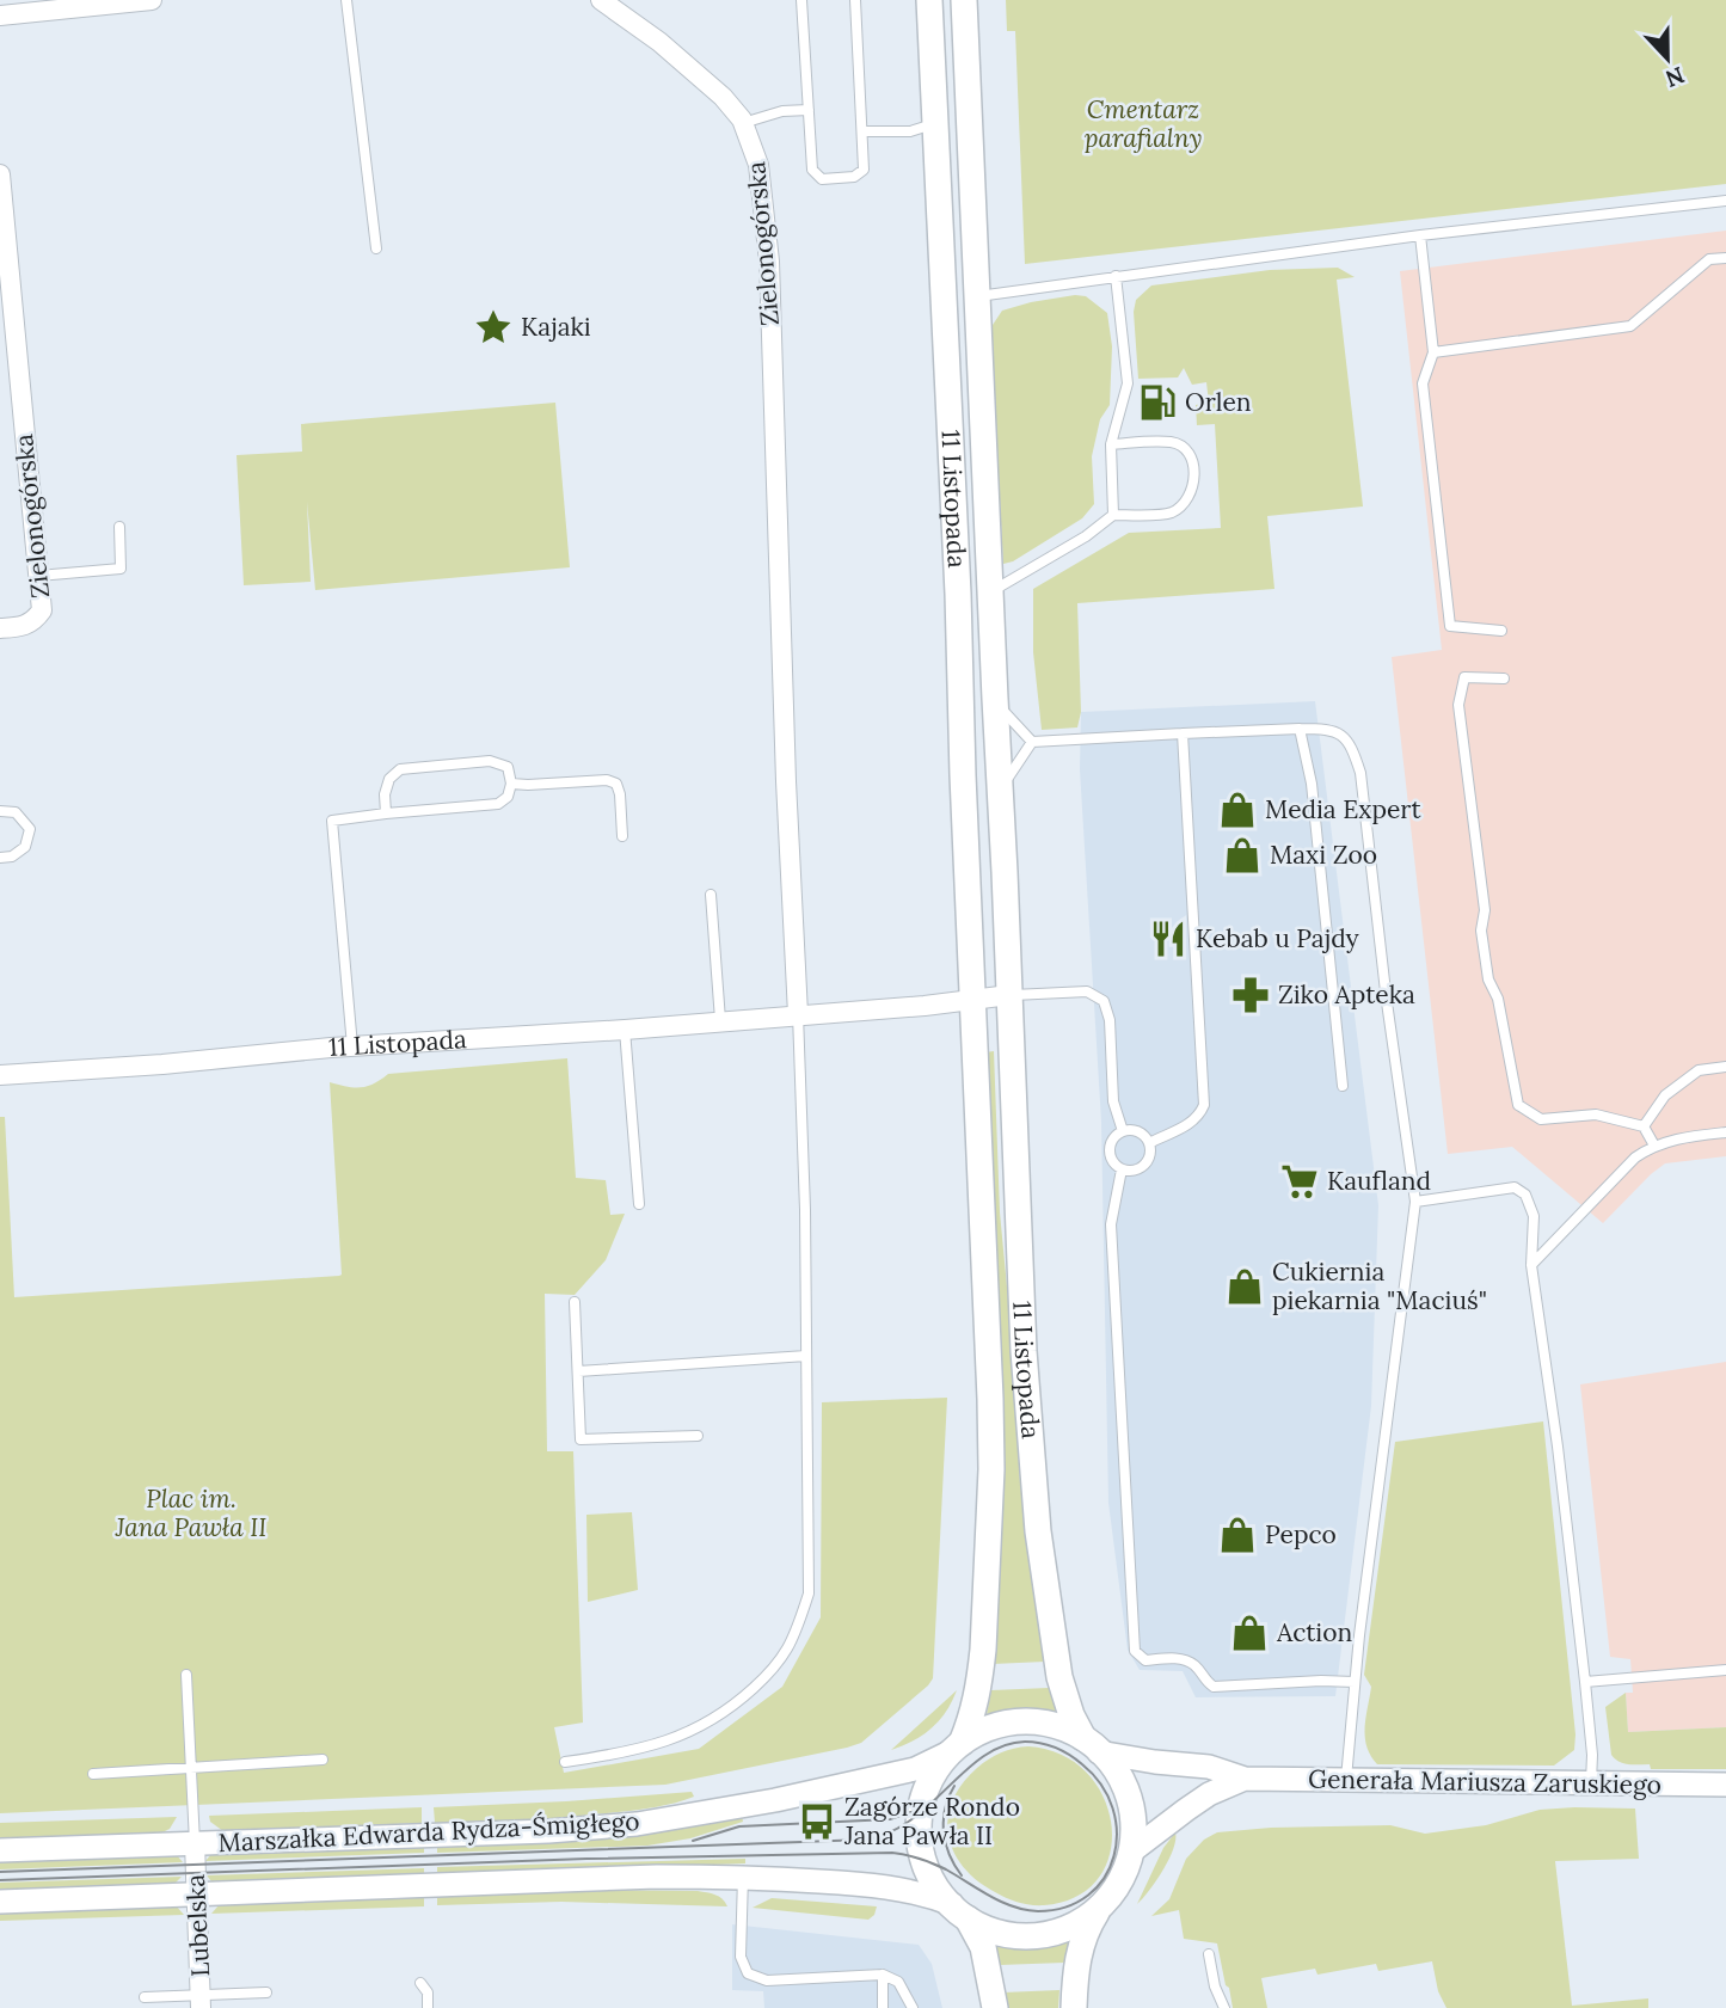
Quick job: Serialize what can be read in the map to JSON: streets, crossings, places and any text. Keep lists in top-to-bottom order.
{
  "streets": {
    "main road": ["11 Listopada"],
    "street": [
      "Zielonogórska",
      "Generała Mariusza Zaruskiego",
      "Marszałka Edwarda Rydza-Śmigłego",
      "Lubelska"
    ]
  },
  "crossings": [
    ["Zielonogórska", "11 Listopada"],
    ["11 Listopada", "Generała Mariusza Zaruskiego"],
    ["11 Listopada", "Marszałka Edwarda Rydza-Śmigłego"],
    ["Generała Mariusza Zaruskiego", "Marszałka Edwarda Rydza-Śmigłego"],
    ["Marszałka Edwarda Rydza-Śmigłego", "Lubelska"]
  ],
  "parks": ["Cmentarz parafialny", "Plac im. Jana Pawła II"],
  "places": {
    "place": ["Kajaki"],
    "fuel station": ["Orlen"],
    "shop": [
      "Media Expert",
      "Maxi Zoo",
      "Cukiernia piekarnia \"Maciuś\"",
      "Pepco",
      "Action"
    ],
    "restaurant": ["Kebab u Pajdy"],
    "pharmacy": ["Ziko Apteka"],
    "supermarket": ["Kaufland"],
    "bus stop": ["Zagórze Rondo Jana Pawła II"]
  },
  "north": "bottom"
}
